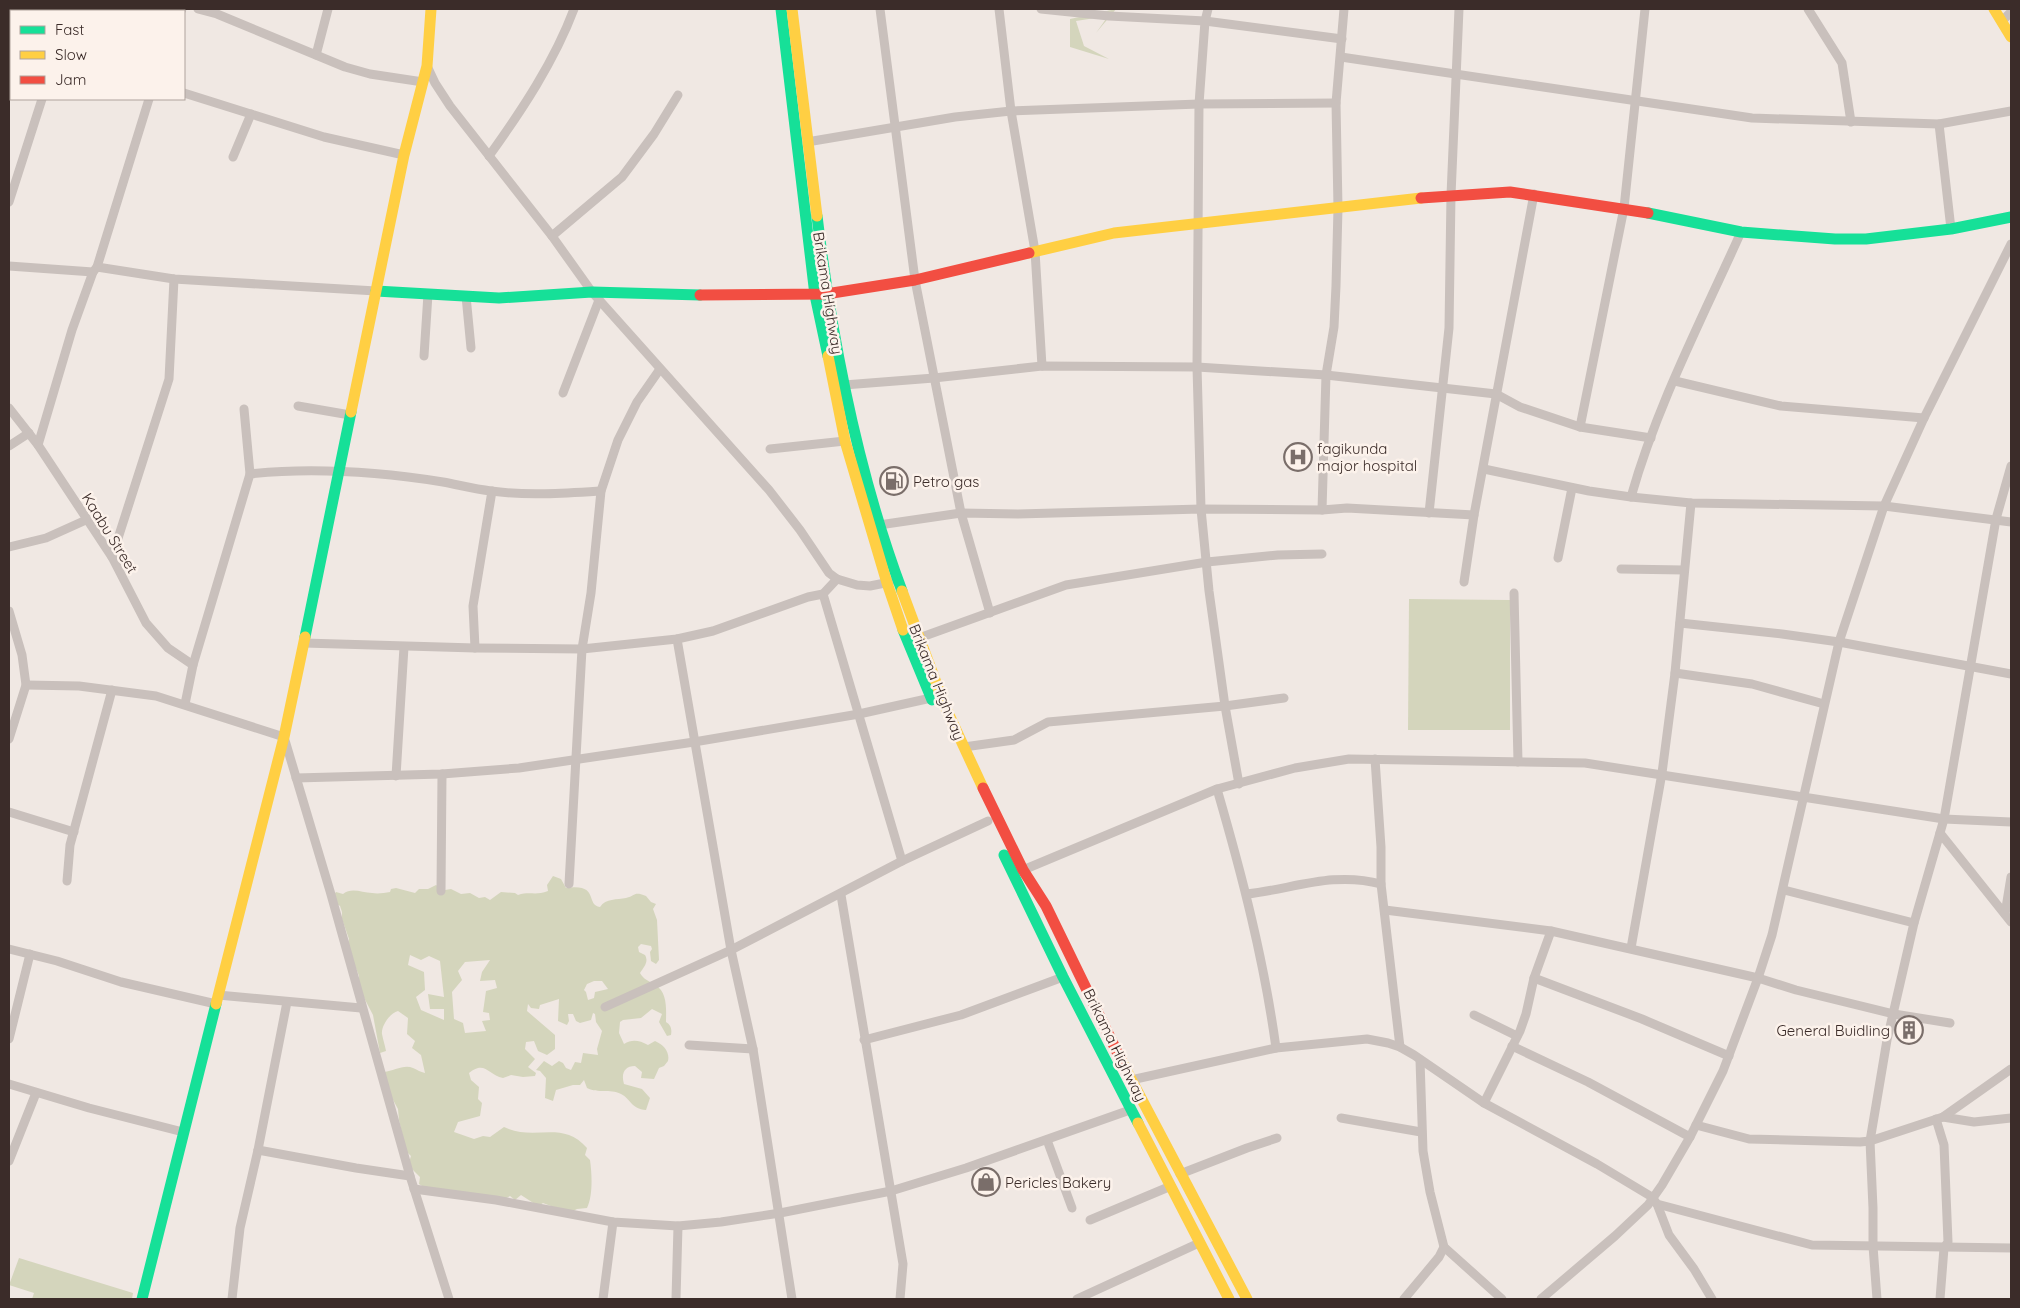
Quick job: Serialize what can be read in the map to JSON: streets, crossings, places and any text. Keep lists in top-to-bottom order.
{
  "streets": {
    "main road": ["Brikama Highway"],
    "street": ["Kaabu Street"]
  },
  "places": {
    "hospital": ["fagikunda major hospital"],
    "fuel station": ["Petro gas"],
    "building": ["General Buidling"],
    "shop": ["Pericles Bakery"]
  },
  "legend": ["Fast", "Slow", "Jam"]
}
